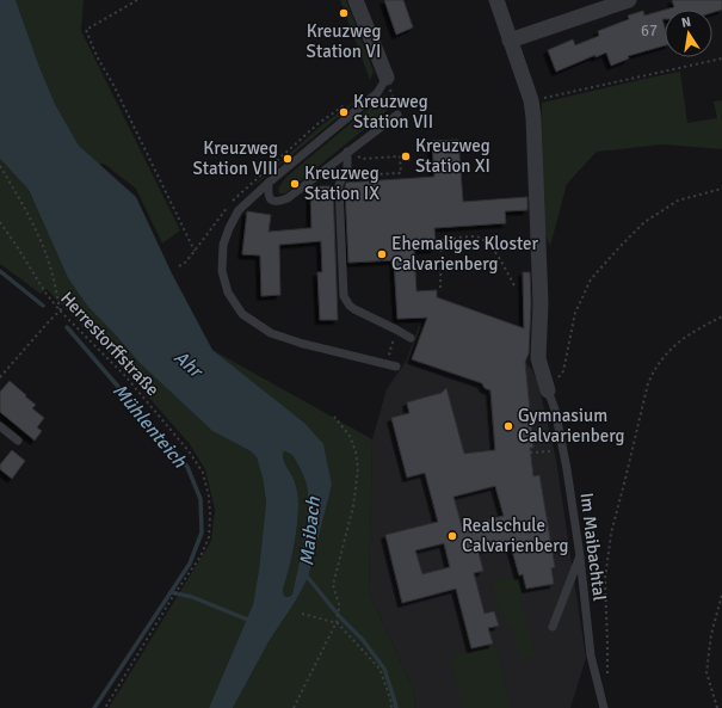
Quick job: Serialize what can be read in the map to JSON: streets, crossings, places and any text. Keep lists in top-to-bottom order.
{
  "streets": {
    "lane": ["Im Maibachtal"],
    "path": ["Herrestorffstraße"]
  },
  "water": ["Ahr", "Mühlenteich", "Maibach"],
  "places": [
    "Kreuzweg Station VI",
    "Kreuzweg Station VII",
    "Kreuzweg Station XI",
    "Kreuzweg Station VIII",
    "Kreuzweg Station IX",
    "Ehemaliges Kloster Calvarienberg",
    "Gymnasium Calvarienberg",
    "Realschule Calvarienberg"
  ],
  "house_numbers": ["67"],
  "north": "top"
}
